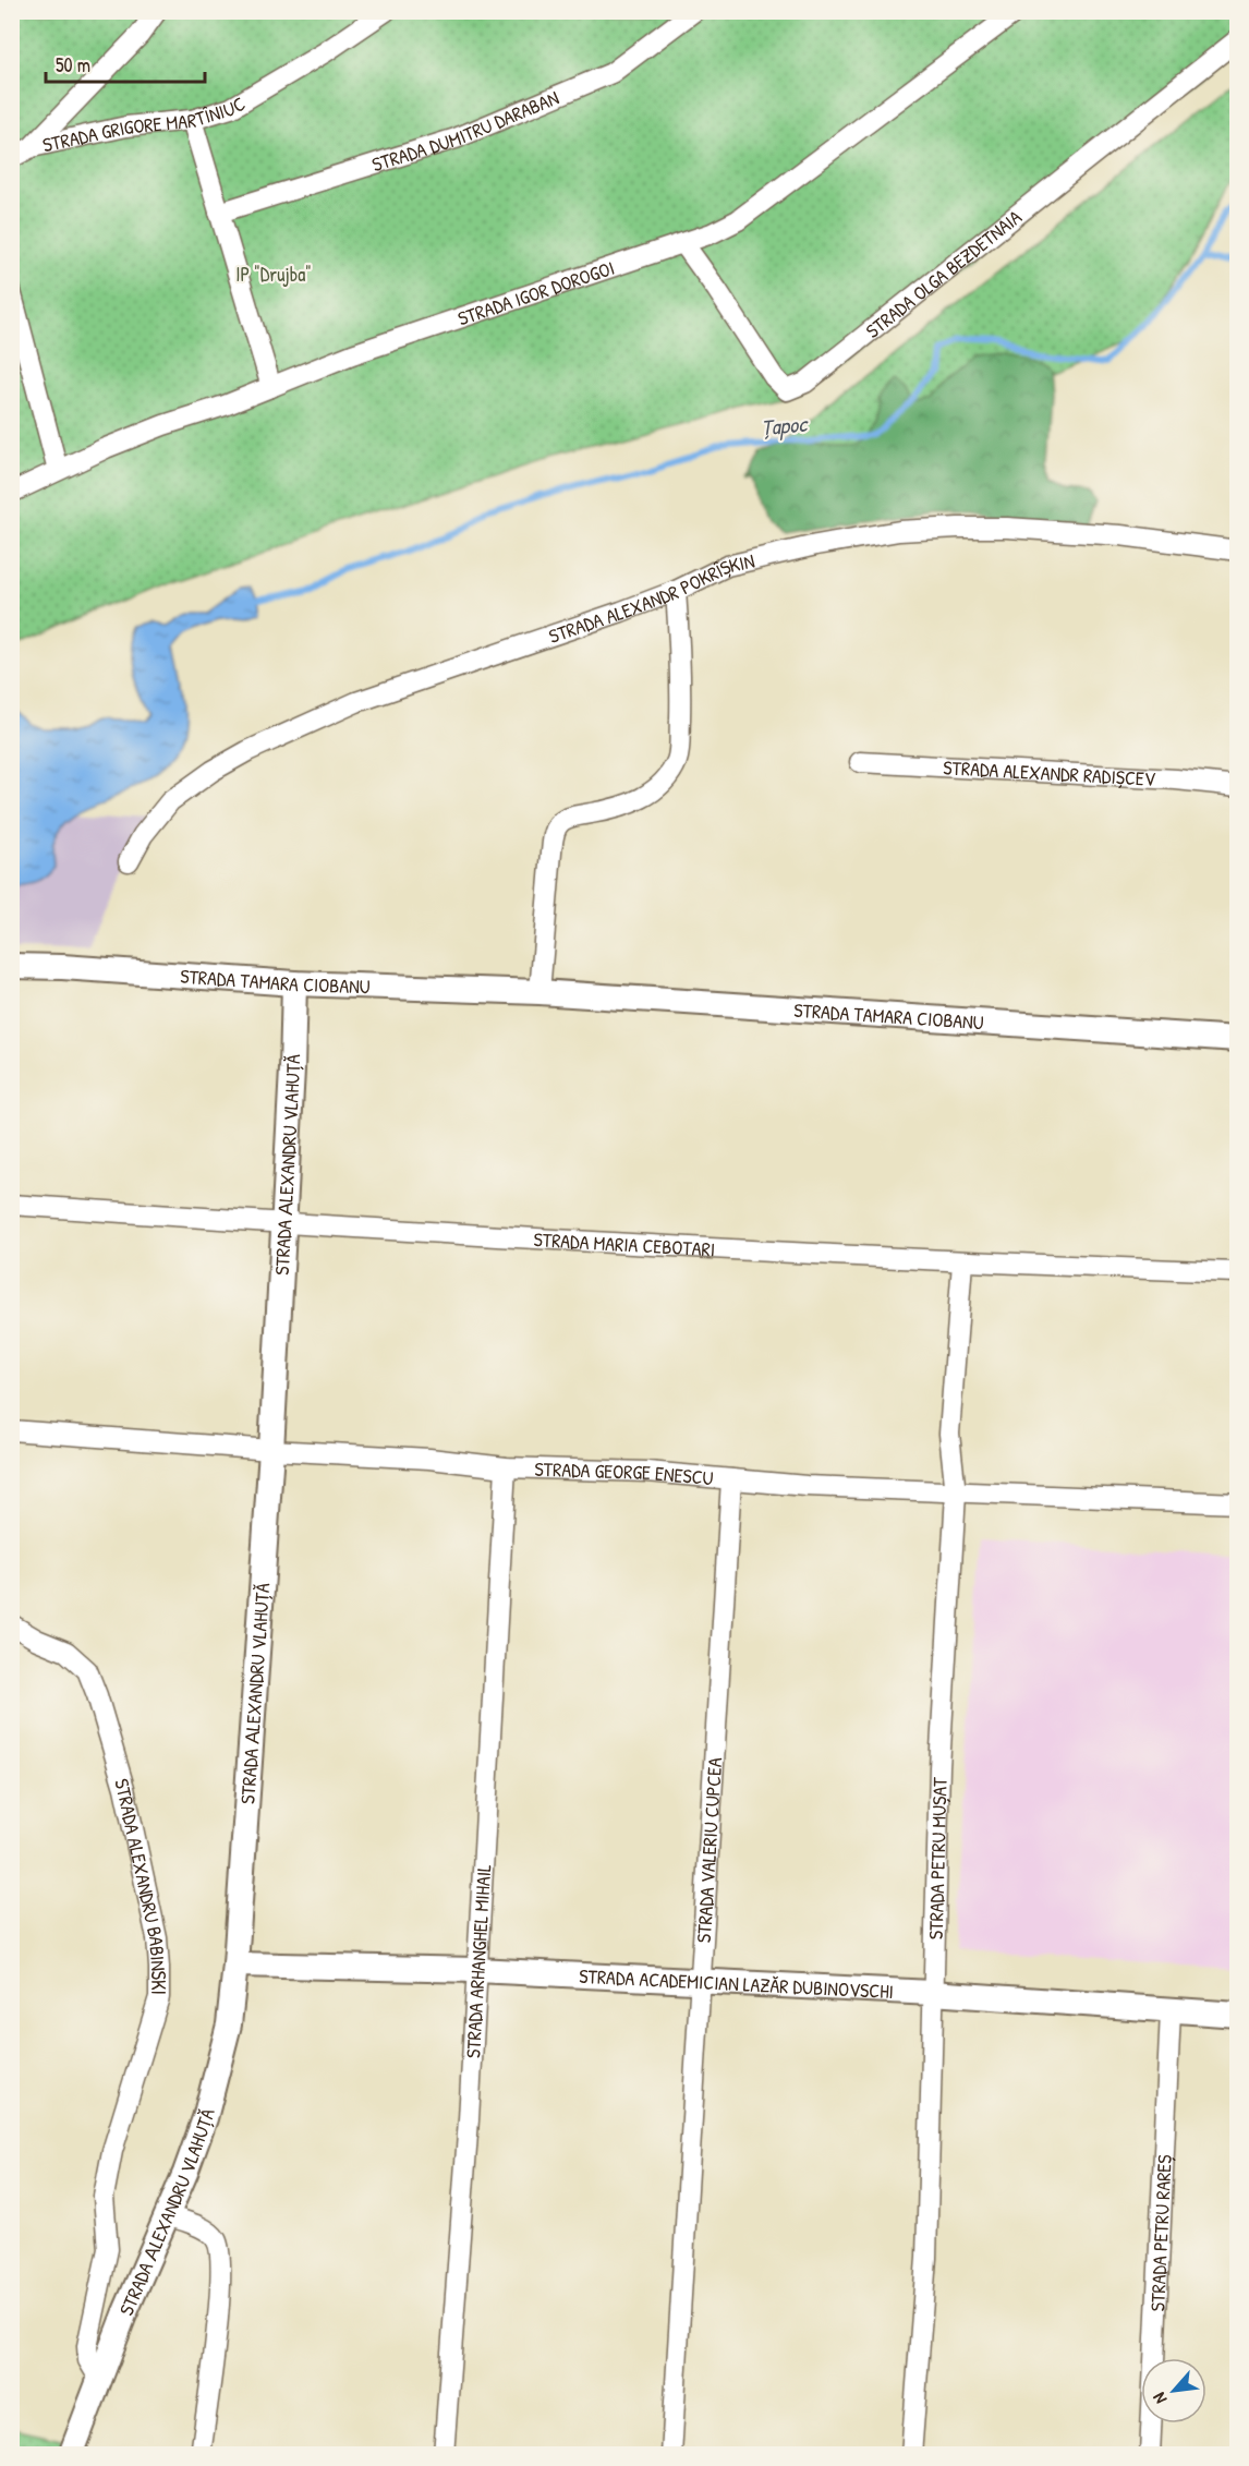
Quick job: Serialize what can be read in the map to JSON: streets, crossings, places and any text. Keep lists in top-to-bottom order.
{
  "streets": {
    "street": [
      "STRADA GRIGORE MARTÎNIUC",
      "STRADA DUMITRU DARABAN",
      "STRADA OLGA BEZDETNAIA",
      "STRADA IGOR DOROGOI",
      "STRADA ALEXANDR POKRÎȘKIN",
      "STRADA ALEXANDR RADIȘCEV",
      "STRADA TAMARA CIOBANU",
      "STRADA АLEXANDRU VLAHUȚĂ",
      "STRADA MARIA CEBOTARI",
      "STRADA GEORGE ENESCU",
      "STRADA VALERIU CUPCEA",
      "STRADA PETRU MUȘAT",
      "STRADA ALEXANDRU BABINSKI",
      "STRADA ARHANGHEL MIHAIL",
      "STRADA ACADEMICIAN LAZĂR DUBINOVSCHI",
      "STRADA PETRU RAREȘ"
    ]
  },
  "crossings": [
    ["STRADA OLGA BEZDETNAIA", "STRADA IGOR DOROGOI"],
    ["STRADA TAMARA CIOBANU", "STRADA АLEXANDRU VLAHUȚĂ"],
    ["STRADA АLEXANDRU VLAHUȚĂ", "STRADA MARIA CEBOTARI"],
    ["STRADA АLEXANDRU VLAHUȚĂ", "STRADA GEORGE ENESCU"],
    ["STRADA АLEXANDRU VLAHUȚĂ", "STRADA ALEXANDRU BABINSKI"],
    ["STRADA АLEXANDRU VLAHUȚĂ", "STRADA ACADEMICIAN LAZĂR DUBINOVSCHI"],
    ["STRADA MARIA CEBOTARI", "STRADA PETRU MUȘAT"],
    ["STRADA GEORGE ENESCU", "STRADA VALERIU CUPCEA"],
    ["STRADA GEORGE ENESCU", "STRADA PETRU MUȘAT"],
    ["STRADA GEORGE ENESCU", "STRADA ARHANGHEL MIHAIL"],
    ["STRADA VALERIU CUPCEA", "STRADA ACADEMICIAN LAZĂR DUBINOVSCHI"],
    ["STRADA PETRU MUȘAT", "STRADA ACADEMICIAN LAZĂR DUBINOVSCHI"],
    ["STRADA ARHANGHEL MIHAIL", "STRADA ACADEMICIAN LAZĂR DUBINOVSCHI"],
    ["STRADA ACADEMICIAN LAZĂR DUBINOVSCHI", "STRADA PETRU RAREȘ"]
  ],
  "water": ["Țapoc"],
  "parks": ["IP \"Drujba\""],
  "scale_bar": "50 m",
  "north": "bottom left"
}
